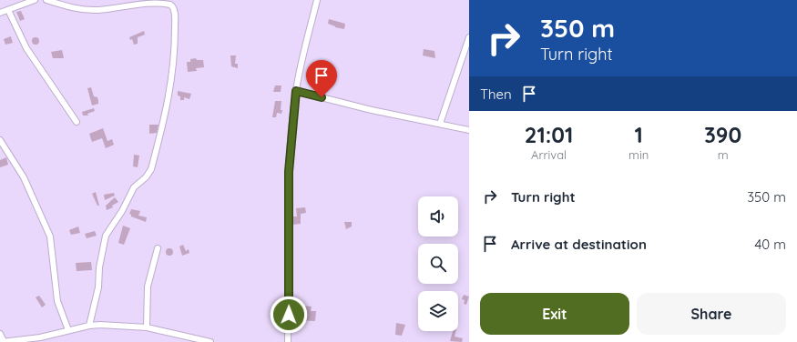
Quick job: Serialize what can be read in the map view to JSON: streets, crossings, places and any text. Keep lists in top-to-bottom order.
{
  "page": {
    "turn": ["350 m", "Turn right"],
    "then": "Then",
    "eta": [
      "21:01",
      "Arrival",
      "1",
      "min",
      "390",
      "m"
    ],
    "list": [
      {
        "name": "Turn right",
        "value": "350 m"
      },
      {
        "name": "Arrive at destination",
        "value": "40 m"
      }
    ],
    "buttons": ["Exit", "Share"]
  }
}
